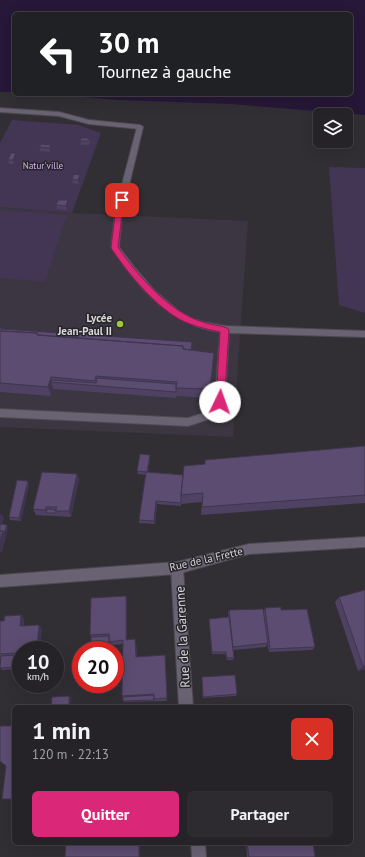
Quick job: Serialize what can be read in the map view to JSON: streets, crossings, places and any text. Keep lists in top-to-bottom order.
{
  "streets": {
    "street": ["Rue de la Frette", "Rue de la Garenne"]
  },
  "crossings": [
    ["Rue de la Frette", "Rue de la Garenne"]
  ],
  "parks": ["Natur'ville"],
  "places": ["Lycée Jean-Paul II"],
  "page": {
    "turn": ["30 m", "Tournez à gauche"],
    "speed": "10 km/h",
    "limit": "20",
    "heading": ["1 min", "120 m · 22:13"],
    "buttons": ["Quitter", "Partager"]
  }
}
